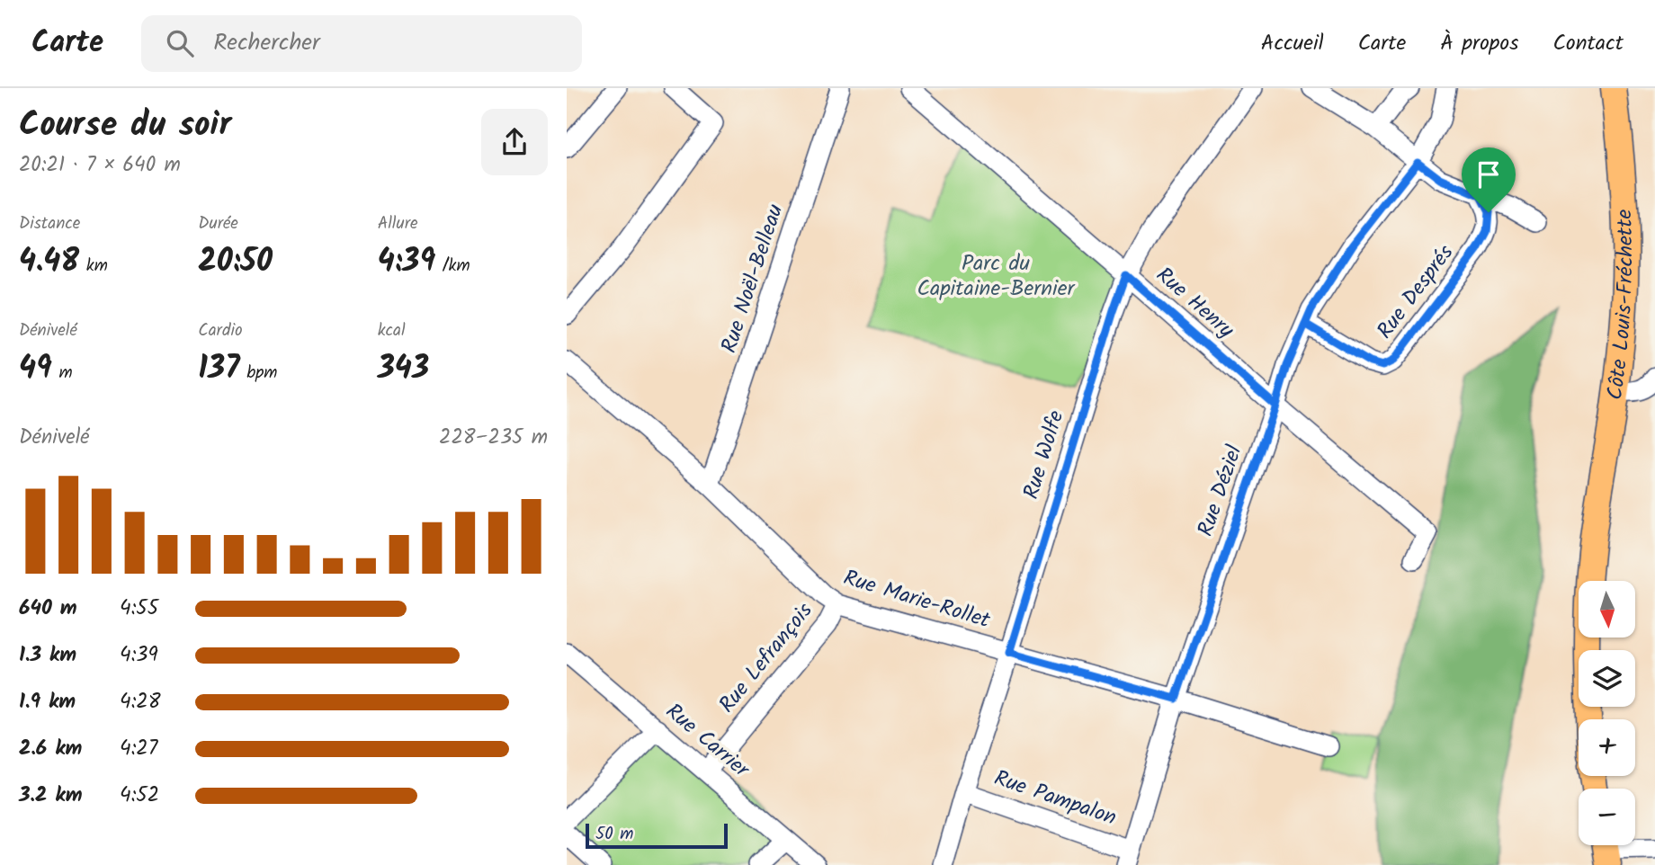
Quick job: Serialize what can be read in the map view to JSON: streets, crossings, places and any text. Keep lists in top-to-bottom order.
{
  "streets": {
    "main road": ["Côte Louis-Fréchette"],
    "street": [
      "Rue Noël-Belleau",
      "Rue Després",
      "Rue Henry",
      "Rue Wolfe",
      "Rue Déziel",
      "Rue Marie-Rollet",
      "Rue Lefrançois",
      "Rue Carrier",
      "Rue Pampalon"
    ]
  },
  "crossings": [
    ["Rue Noël-Belleau", "Rue Marie-Rollet"],
    ["Rue Després", "Rue Déziel"],
    ["Rue Henry", "Rue Wolfe"],
    ["Rue Henry", "Rue Déziel"],
    ["Rue Wolfe", "Rue Marie-Rollet"],
    ["Rue Wolfe", "Rue Pampalon"],
    ["Rue Déziel", "Rue Marie-Rollet"],
    ["Rue Déziel", "Rue Pampalon"],
    ["Rue Marie-Rollet", "Rue Lefrançois"],
    ["Rue Lefrançois", "Rue Carrier"]
  ],
  "parks": ["Parc du Capitaine-Bernier"],
  "scale_bar": "50 m",
  "north": "bottom",
  "page": {
    "header": "Carte",
    "search": "Rechercher",
    "nav": [
      "Accueil",
      "Carte",
      "À propos",
      "Contact"
    ],
    "heading": ["Course du soir", "20:21 · 7 × 640 m"],
    "stats": [
      ["Distance", "4.48 km"],
      ["Durée", "20:50"],
      ["Allure", "4:39 /km"],
      ["Dénivelé", "49 m"],
      ["Cardio", "137 bpm"],
      ["kcal", "343"]
    ],
    "chart": ["Dénivelé", "228–235 m"],
    "map_buttons": ["+", "−"],
    "list": [
      {
        "name": "640 m",
        "note": "4:55"
      },
      {
        "name": "1.3 km",
        "note": "4:39"
      },
      {
        "name": "1.9 km",
        "note": "4:28"
      },
      {
        "name": "2.6 km",
        "note": "4:27"
      },
      {
        "name": "3.2 km",
        "note": "4:52"
      }
    ],
    "scale": "50 m"
  }
}
